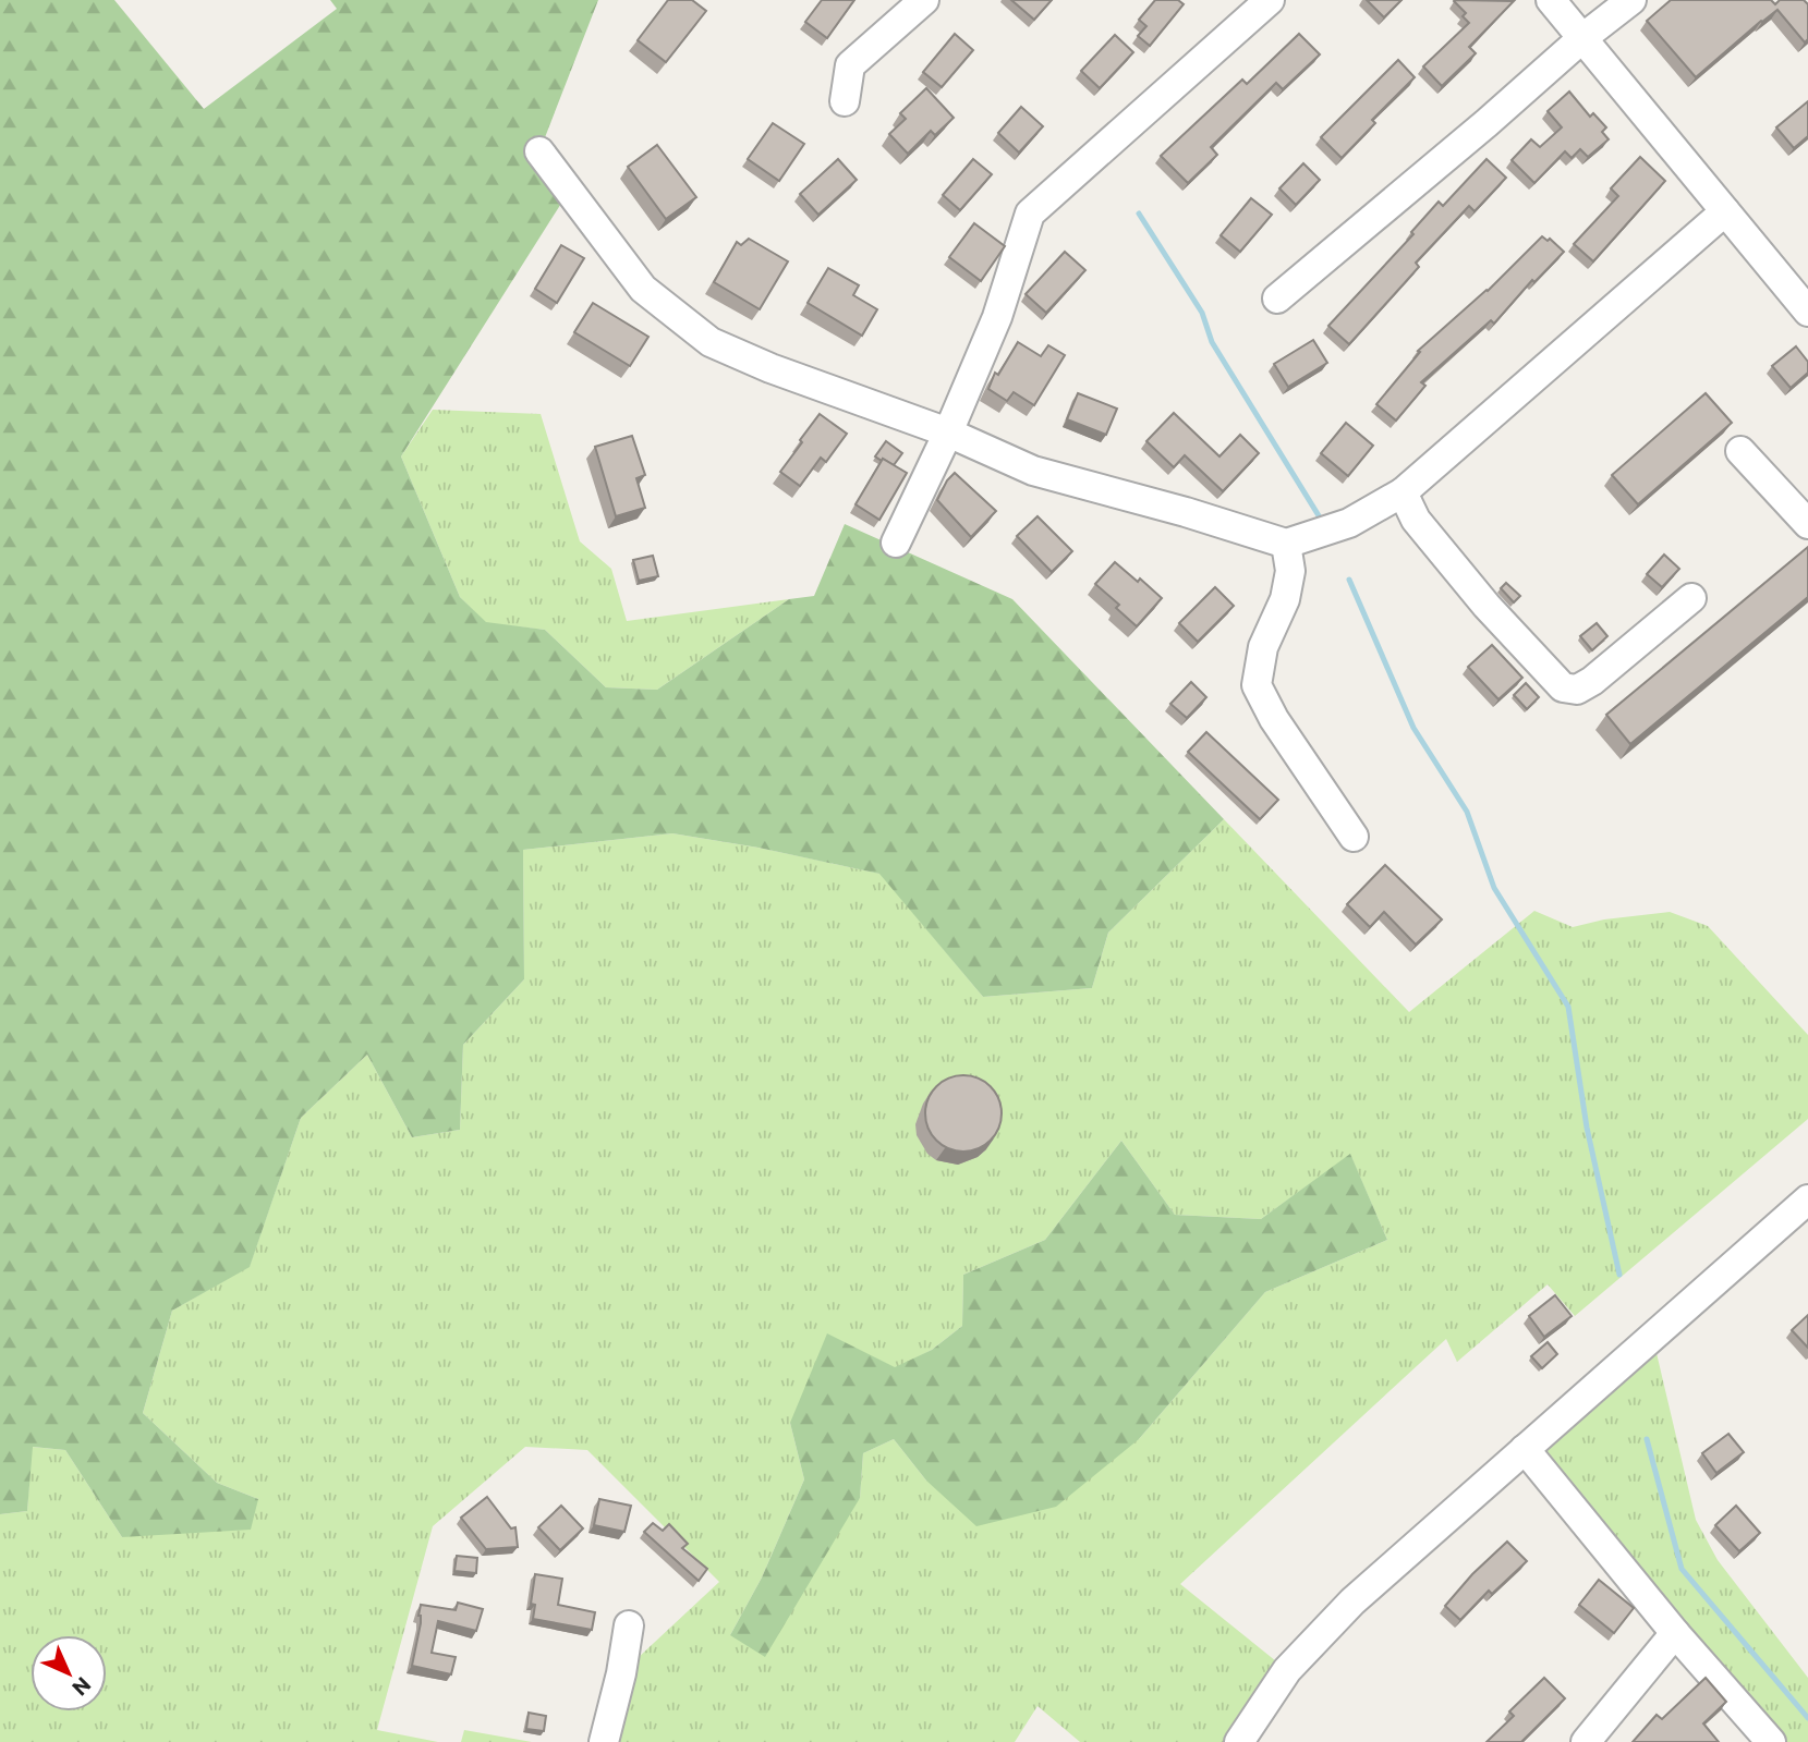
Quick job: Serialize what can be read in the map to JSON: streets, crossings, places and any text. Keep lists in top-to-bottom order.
{
  "north": "bottom right"
}
